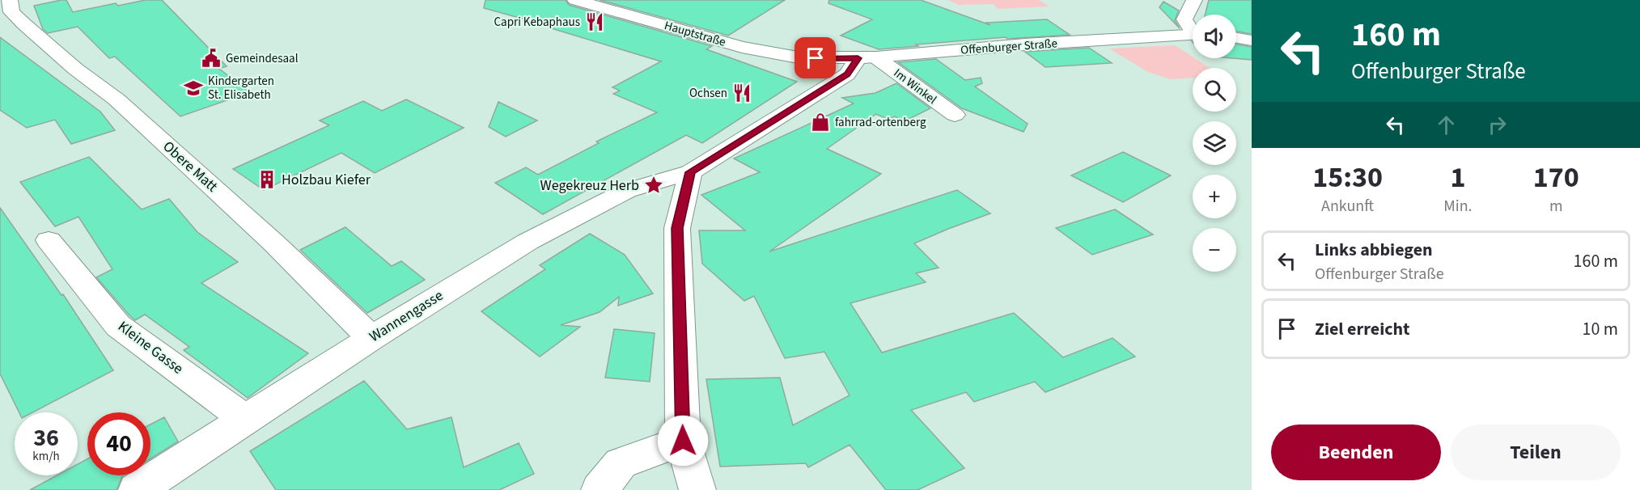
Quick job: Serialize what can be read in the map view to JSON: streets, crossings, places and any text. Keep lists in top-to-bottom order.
{
  "streets": {
    "street": [
      "Hauptstraße",
      "Offenburger Straße",
      "Im Winkel",
      "Obere Matt",
      "Wannengasse",
      "Kleine Gasse"
    ]
  },
  "crossings": [
    ["Hauptstraße", "Offenburger Straße"],
    ["Offenburger Straße", "Im Winkel"],
    ["Offenburger Straße", "Wannengasse"],
    ["Im Winkel", "Wannengasse"],
    ["Obere Matt", "Wannengasse"],
    ["Wannengasse", "Kleine Gasse"]
  ],
  "places": {
    "restaurant": ["Capri Kebaphaus", "Ochsen"],
    "public building": ["Gemeindesaal"],
    "school or university": ["Kindergarten St. Elisabeth"],
    "shop": ["fahrrad-ortenberg"],
    "building": ["Holzbau Kiefer"],
    "place": ["Wegekreuz Herb"]
  },
  "page": {
    "turn": ["160 m", "Offenburger Straße"],
    "map_buttons": ["+", "−"],
    "eta": [
      "15:30",
      "Ankunft",
      "1",
      "Min.",
      "170",
      "m"
    ],
    "list": [
      {
        "name": "Links abbiegen",
        "note": "Offenburger Straße",
        "value": "160 m"
      },
      {
        "name": "Ziel erreicht",
        "value": "10 m"
      }
    ],
    "speed": "36 km/h",
    "limit": "40",
    "buttons": ["Beenden", "Teilen"]
  }
}
